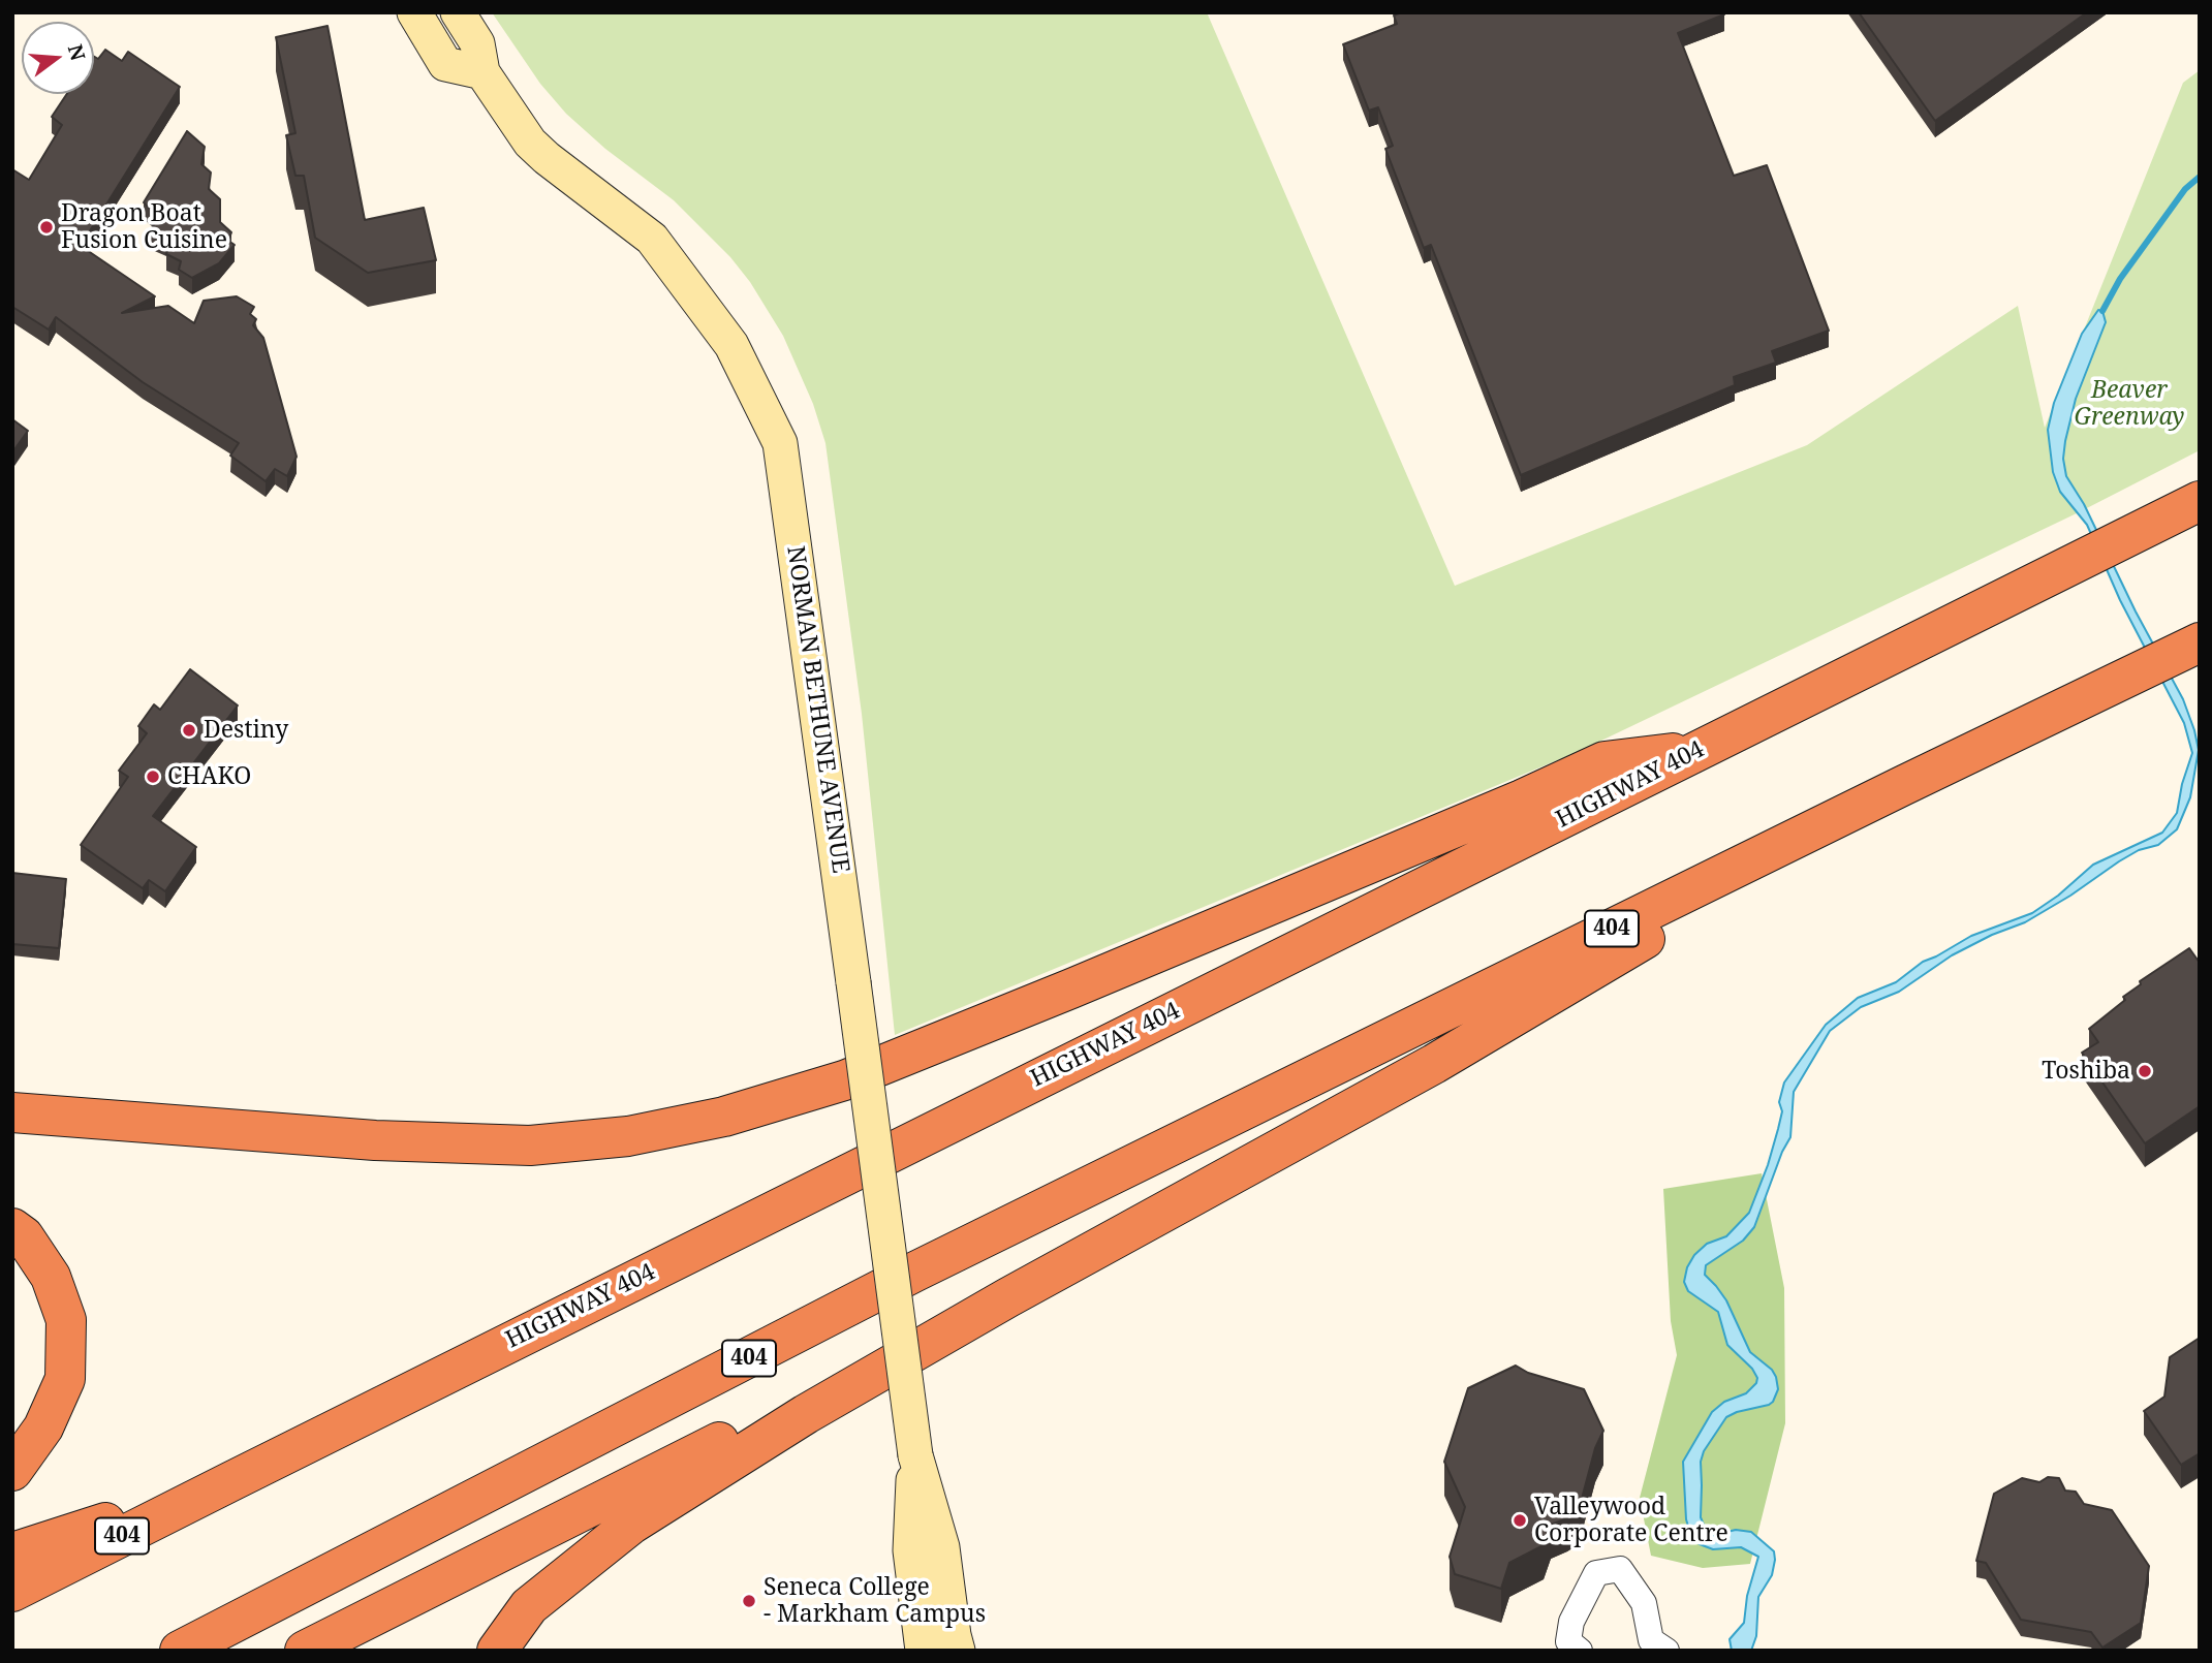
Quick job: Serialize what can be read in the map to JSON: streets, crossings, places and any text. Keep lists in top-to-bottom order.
{
  "streets": {
    "highway": ["HIGHWAY 404", "404"],
    "street": ["NORMAN BETHUNE AVENUE"]
  },
  "parks": ["Beaver Greenway"],
  "places": [
    "Dragon Boat Fusion Cuisine",
    "Destiny",
    "CHAKO",
    "Toshiba",
    "Valleywood Corporate Centre",
    "Seneca College - Markham Campus"
  ],
  "north": "right"
}
